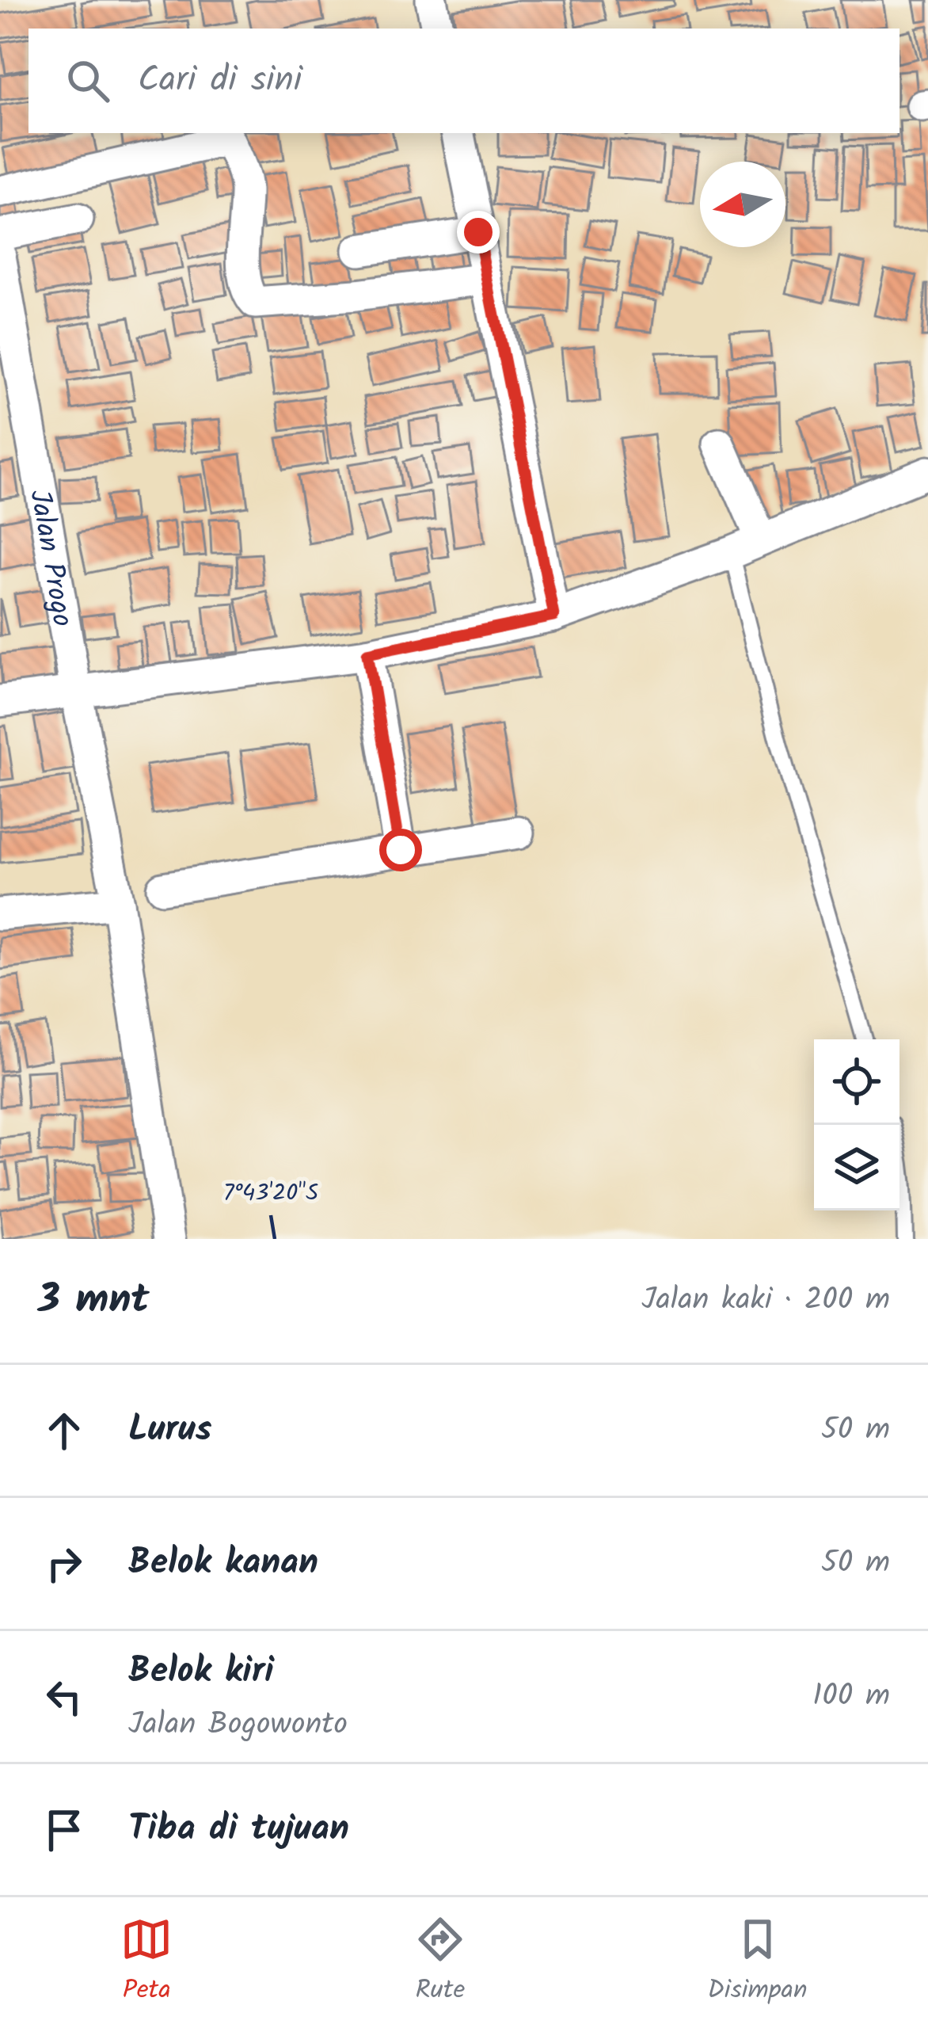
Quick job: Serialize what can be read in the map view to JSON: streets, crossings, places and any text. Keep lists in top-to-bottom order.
{
  "streets": {
    "street": ["Jalan Progo"]
  },
  "north": "left",
  "page": {
    "search": "Cari di sini",
    "heading": ["3 mnt", "Jalan kaki · 200 m"],
    "list": [
      ["Lurus", "50 m"],
      ["Belok kanan", "50 m"],
      ["Belok kiri", "Jalan Bogowonto", "100 m"],
      "Tiba di tujuan"
    ],
    "nav": ["Peta", "Rute", "Disimpan"]
  },
  "coordinates": ["7°43'20\"S"]
}
